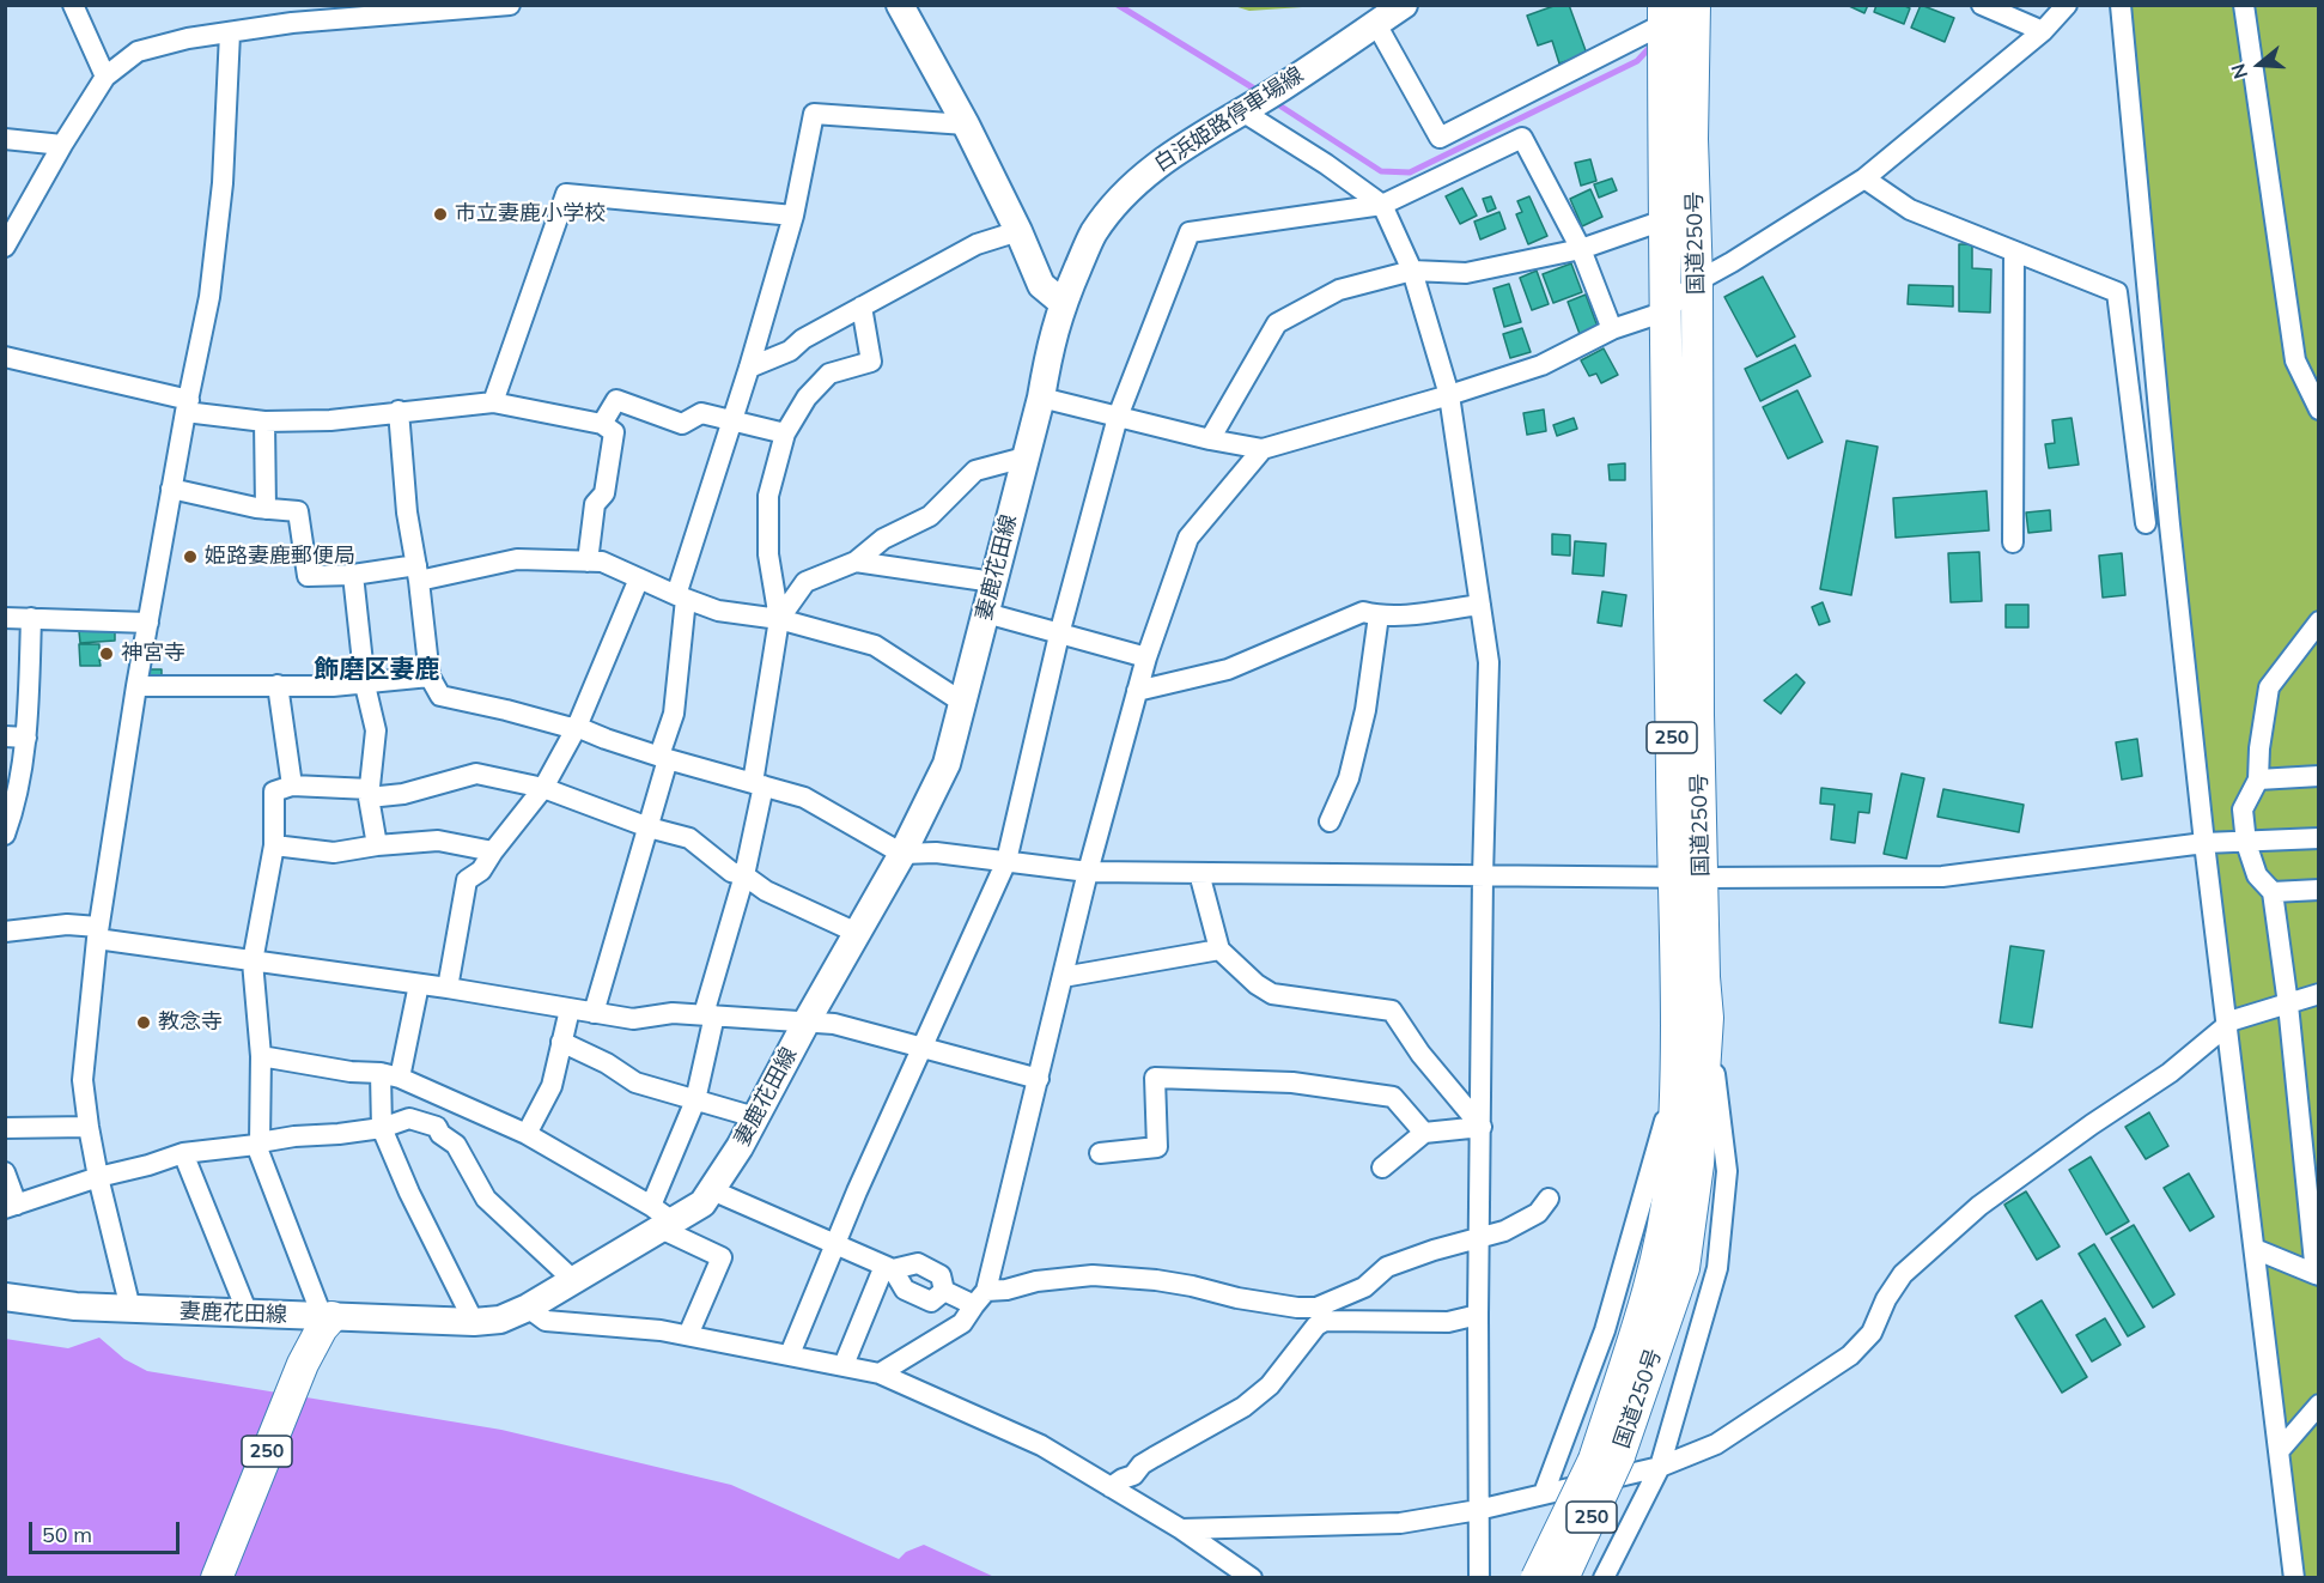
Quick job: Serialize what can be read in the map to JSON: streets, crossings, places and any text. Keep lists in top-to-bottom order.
{
  "streets": {
    "highway": ["国道250号", "250"],
    "main road": ["白浜姫路停車場線", "妻鹿花田線"]
  },
  "crossings": [
    ["白浜姫路停車場線", "妻鹿花田線"],
    ["妻鹿花田線", "250"]
  ],
  "districts": ["飾磨区妻鹿"],
  "places": [
    "市立妻鹿小学校",
    "姫路妻鹿郵便局",
    "神宮寺",
    "教念寺"
  ],
  "scale_bar": "50 m",
  "north": "left"
}
